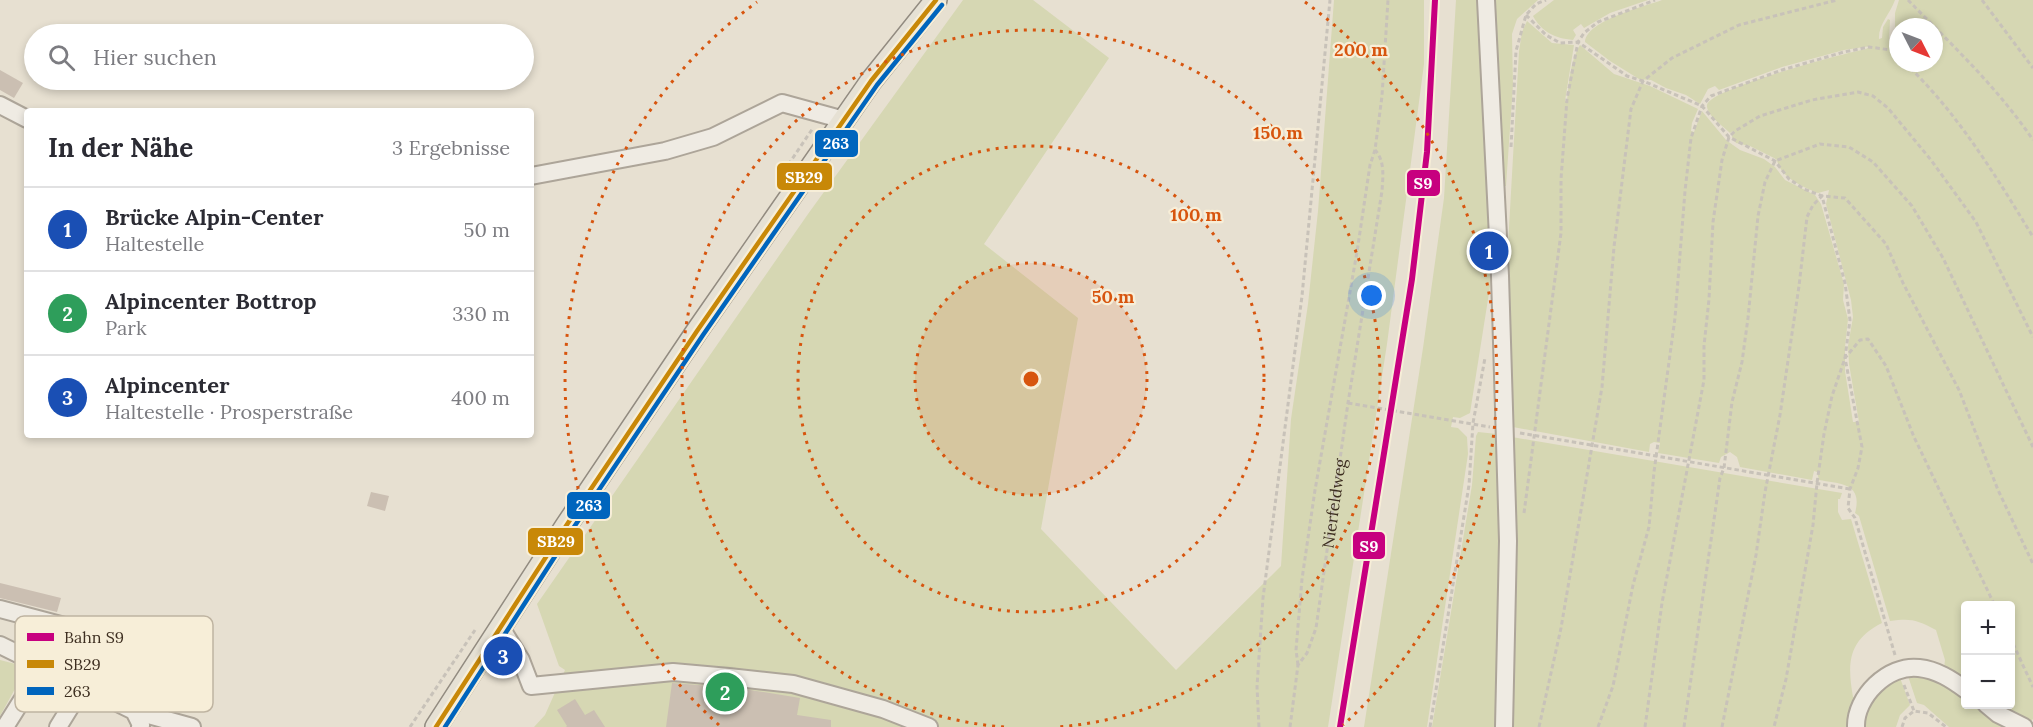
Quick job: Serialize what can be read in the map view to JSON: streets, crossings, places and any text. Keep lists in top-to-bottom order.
{
  "streets": {
    "path": ["Nierfeldweg"]
  },
  "lines": ["rail line S9", "transit line SB29", "transit line 263"],
  "legend": ["Bahn S9", "SB29", "263"],
  "north": "bottom right",
  "page": {
    "search": "Hier suchen",
    "heading": ["In der Nähe", "3 Ergebnisse"],
    "list": [
      {
        "mark": "1",
        "name": "Brücke Alpin-Center",
        "note": "Haltestelle",
        "value": "50 m"
      },
      {
        "mark": "2",
        "name": "Alpincenter Bottrop",
        "note": "Park",
        "value": "330 m"
      },
      {
        "mark": "3",
        "name": "Alpincenter",
        "note": "Haltestelle · Prosperstraße",
        "value": "400 m"
      }
    ],
    "pins": ["1", "3", "2"],
    "map_buttons": ["+", "−"]
  },
  "rings": [
    "200 m",
    "150 m",
    "100 m",
    "50 m"
  ]
}
